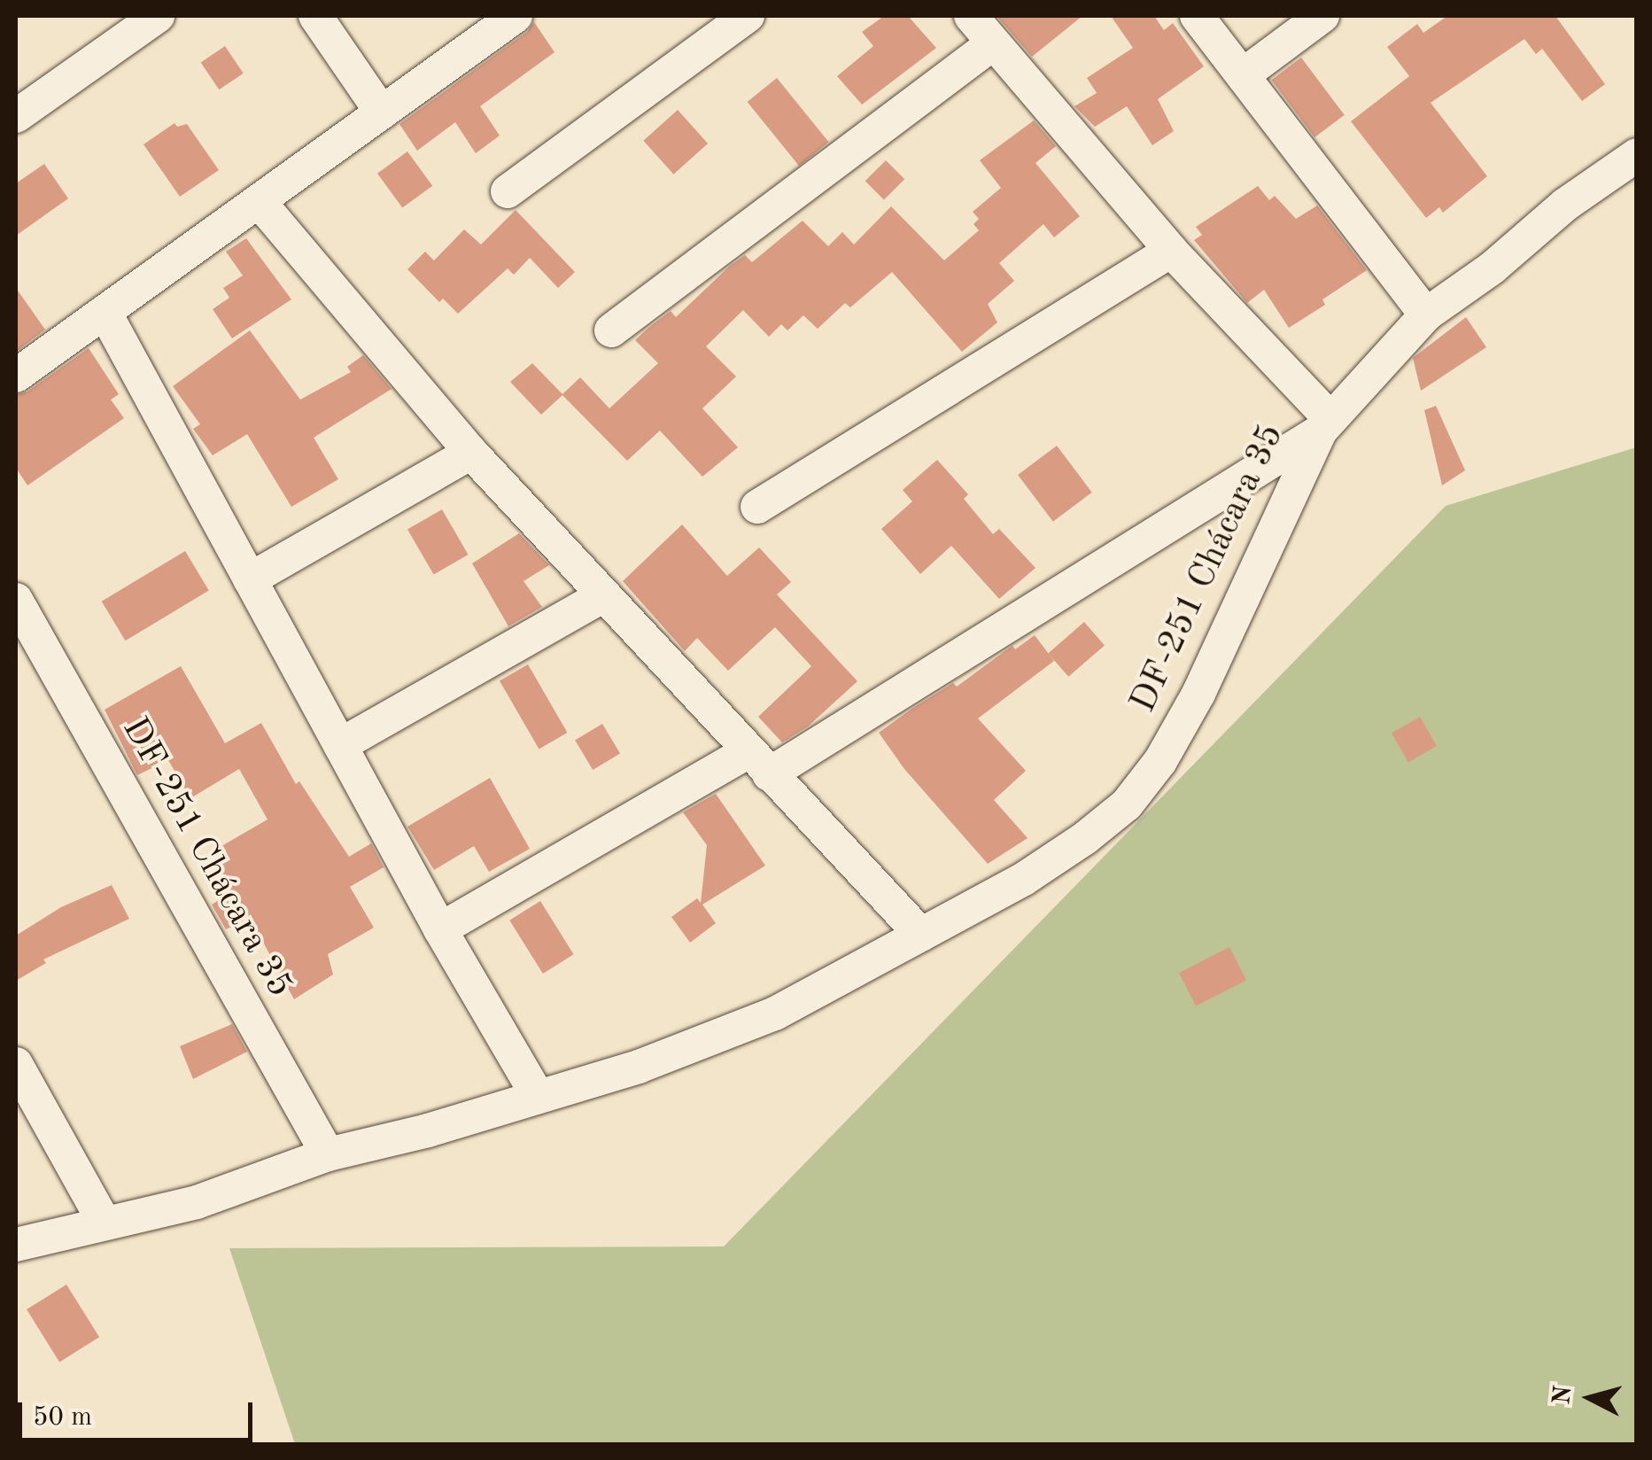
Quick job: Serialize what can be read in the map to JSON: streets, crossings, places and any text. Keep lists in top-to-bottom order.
{
  "streets": {
    "street": ["DF-251 Chácara 35"]
  },
  "scale_bar": "50 m",
  "north": "left"
}
